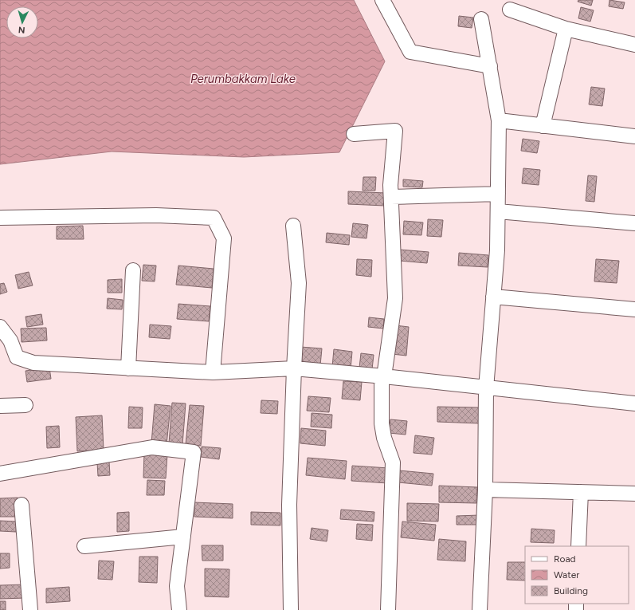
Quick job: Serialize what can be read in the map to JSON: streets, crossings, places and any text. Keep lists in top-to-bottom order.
{
  "water": ["Perumbakkam Lake"],
  "legend": ["Road", "Water", "Building"],
  "north": "bottom"
}
